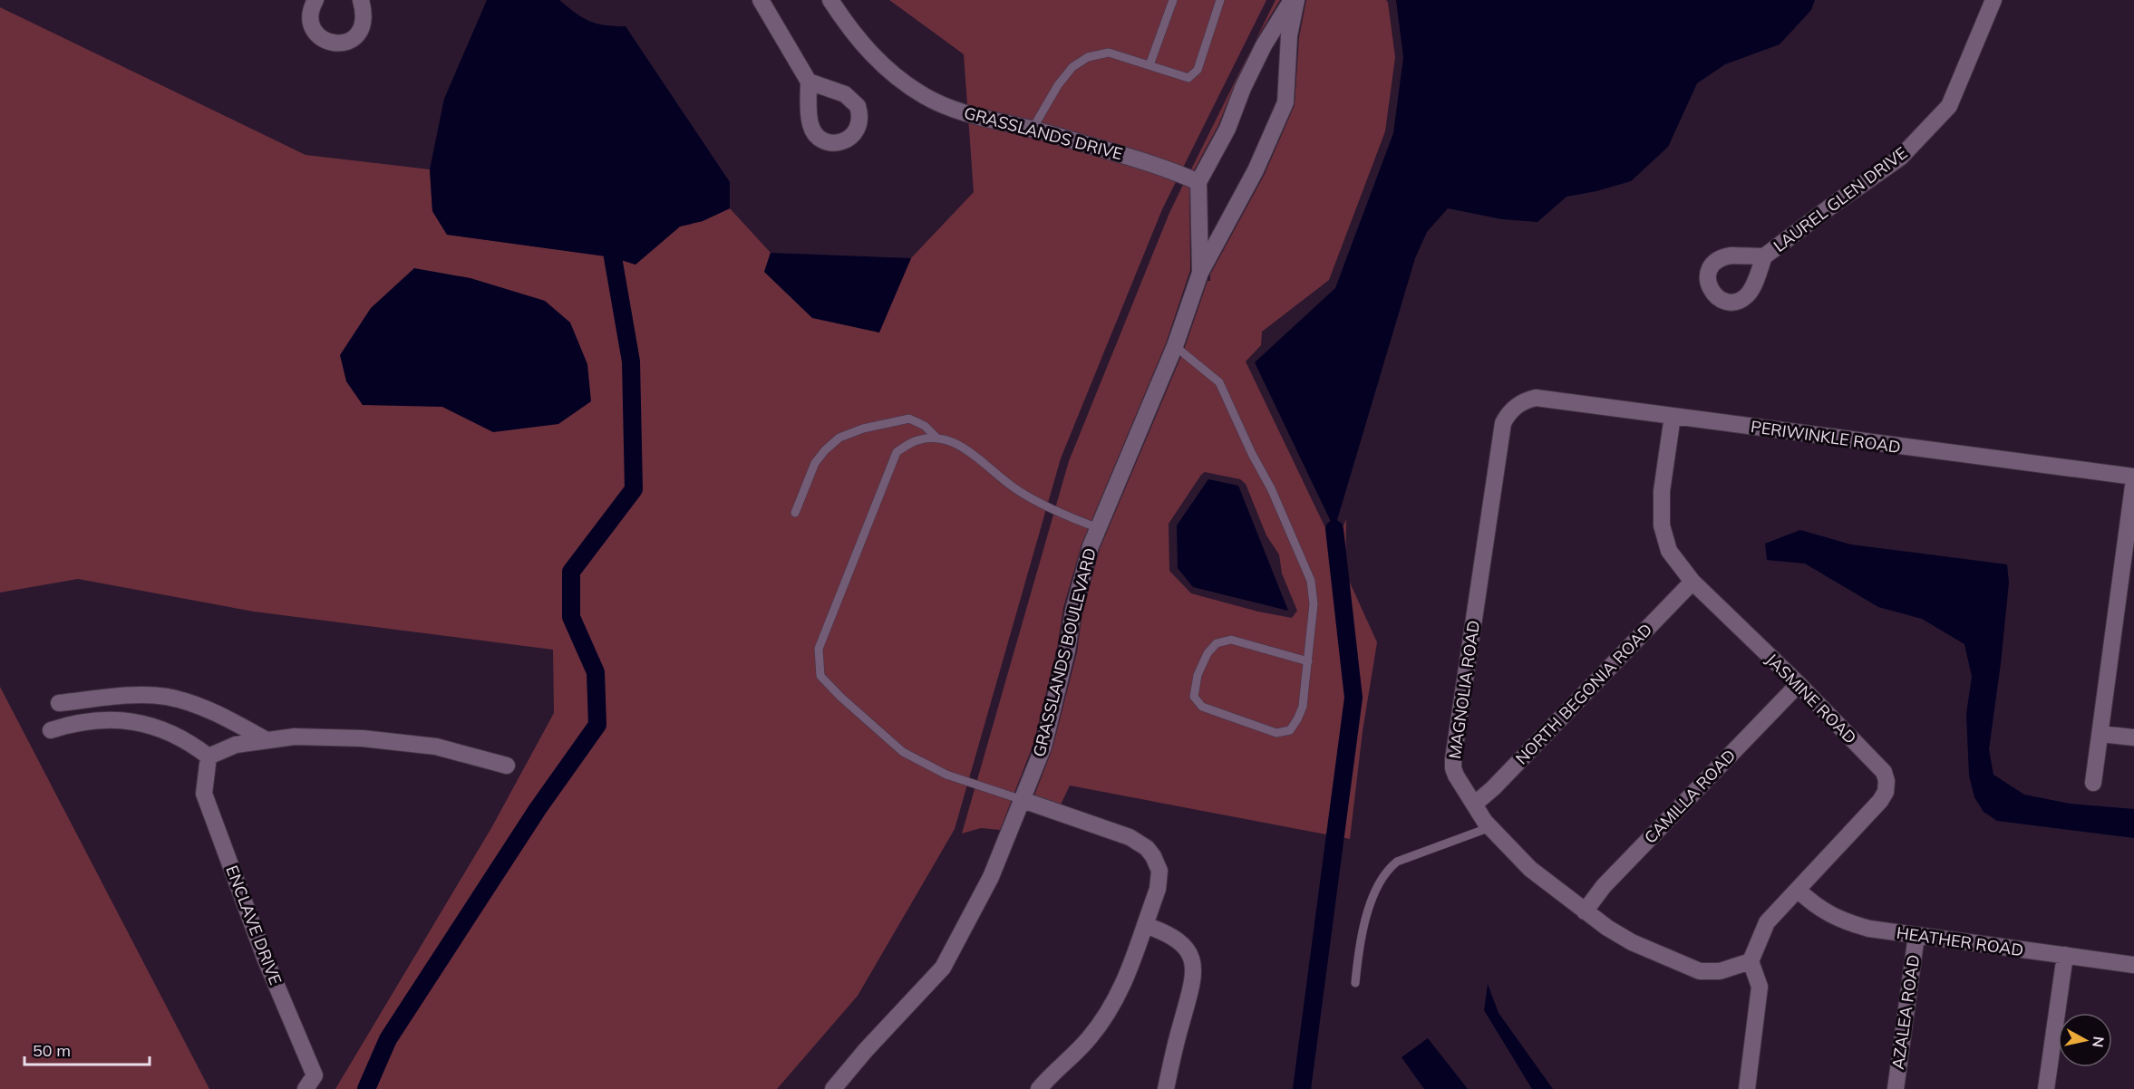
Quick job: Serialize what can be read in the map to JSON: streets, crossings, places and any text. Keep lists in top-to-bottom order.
{
  "streets": {
    "street": [
      "GRASSLANDS DRIVE",
      "LAUREL GLEN DRIVE",
      "PERIWINKLE ROAD",
      "GRASSLANDS BOULEVARD",
      "MAGNOLIA ROAD",
      "NORTH BEGONIA ROAD",
      "JASMINE ROAD",
      "CAMILLA ROAD",
      "ENCLAVE DRIVE",
      "HEATHER ROAD",
      "AZALEA ROAD"
    ]
  },
  "crossings": [
    ["GRASSLANDS DRIVE", "GRASSLANDS BOULEVARD"],
    ["PERIWINKLE ROAD", "MAGNOLIA ROAD"],
    ["PERIWINKLE ROAD", "JASMINE ROAD"],
    ["MAGNOLIA ROAD", "NORTH BEGONIA ROAD"],
    ["MAGNOLIA ROAD", "JASMINE ROAD"],
    ["MAGNOLIA ROAD", "CAMILLA ROAD"],
    ["NORTH BEGONIA ROAD", "JASMINE ROAD"],
    ["JASMINE ROAD", "CAMILLA ROAD"],
    ["JASMINE ROAD", "HEATHER ROAD"],
    ["HEATHER ROAD", "AZALEA ROAD"]
  ],
  "scale_bar": "50 m",
  "north": "right"
}
